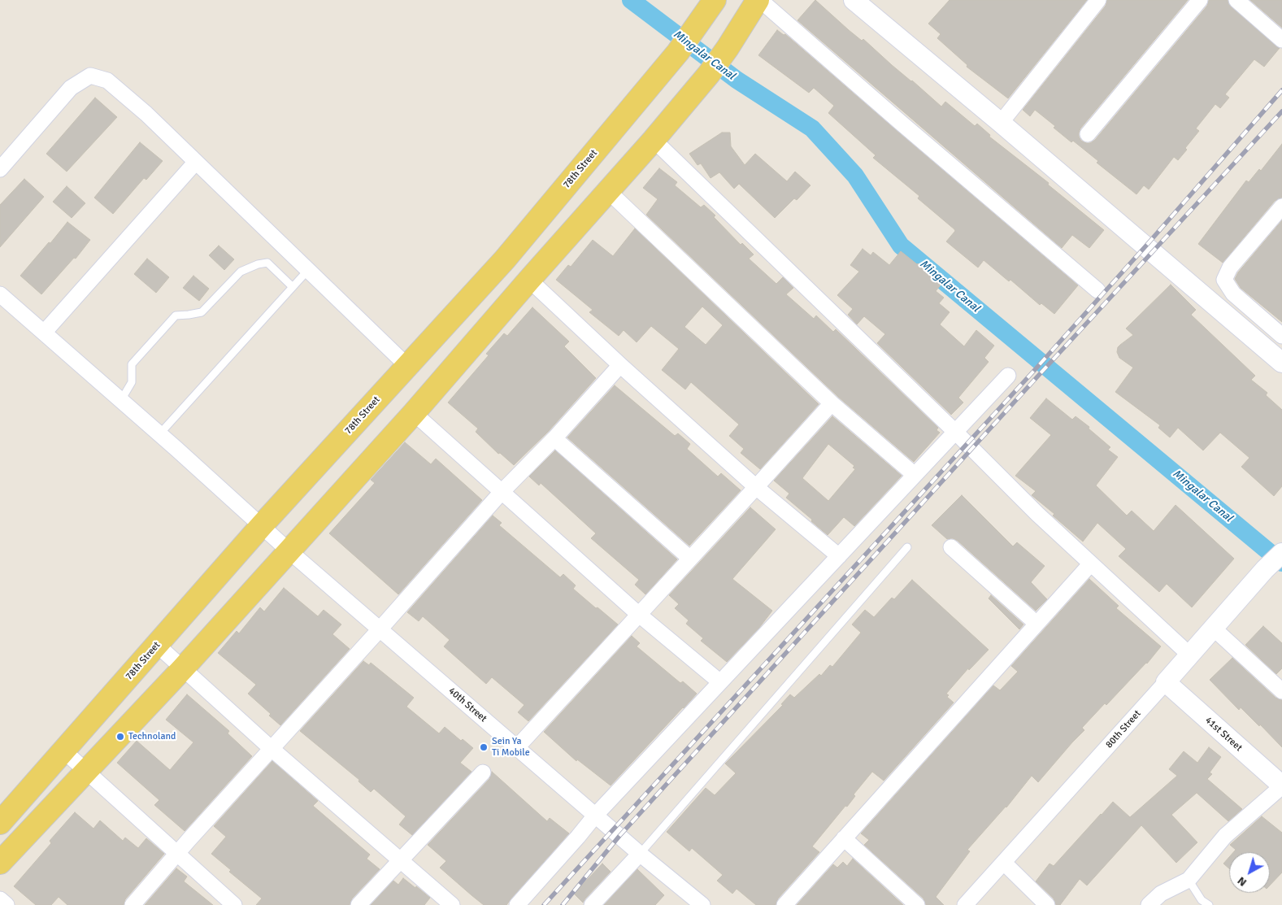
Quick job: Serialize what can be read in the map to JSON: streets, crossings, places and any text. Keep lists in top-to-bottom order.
{
  "streets": {
    "main road": ["78th Street"],
    "street": ["40th Street", "80th Street", "41st Street"]
  },
  "crossings": [
    ["78th Street", "40th Street"],
    ["80th Street", "41st Street"]
  ],
  "water": ["Mingalar Canal"],
  "places": ["Technoland", "Sein Ya Ti Mobile"],
  "north": "bottom left"
}
